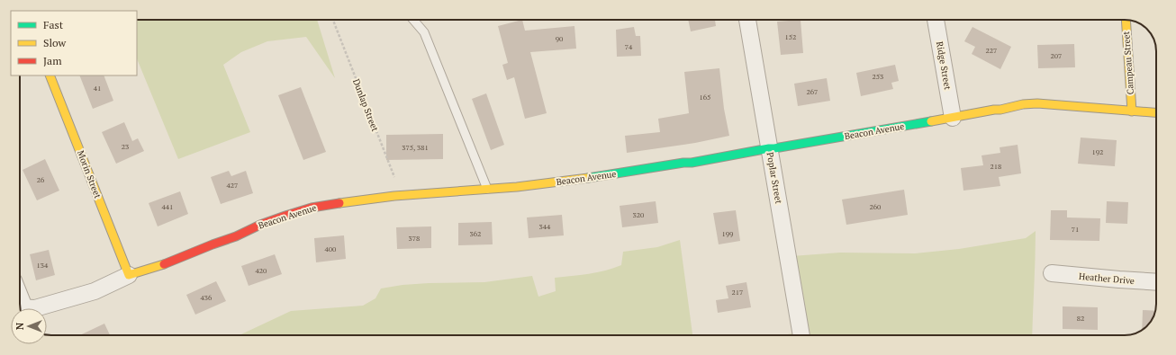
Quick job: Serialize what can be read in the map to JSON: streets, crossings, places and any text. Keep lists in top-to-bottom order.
{
  "streets": {
    "street": [
      "Campeau Street",
      "Ridge Street",
      "Beacon Avenue",
      "Morin Street",
      "Poplar Street",
      "Heather Drive"
    ],
    "path": ["Dunlap Street"]
  },
  "crossings": [
    ["Campeau Street", "Beacon Avenue"],
    ["Ridge Street", "Beacon Avenue"],
    ["Dunlap Street", "Beacon Avenue"],
    ["Beacon Avenue", "Morin Street"],
    ["Beacon Avenue", "Poplar Street"]
  ],
  "house_numbers": [
    "152",
    "90",
    "74",
    "227",
    "207",
    "253",
    "41",
    "267",
    "165",
    "23",
    "375, 381",
    "192",
    "218",
    "26",
    "427",
    "441",
    "260",
    "320",
    "344",
    "71",
    "362",
    "199",
    "378",
    "400",
    "134",
    "420",
    "217",
    "436",
    "82"
  ],
  "legend": ["Fast", "Slow", "Jam"],
  "north": "left"
}
